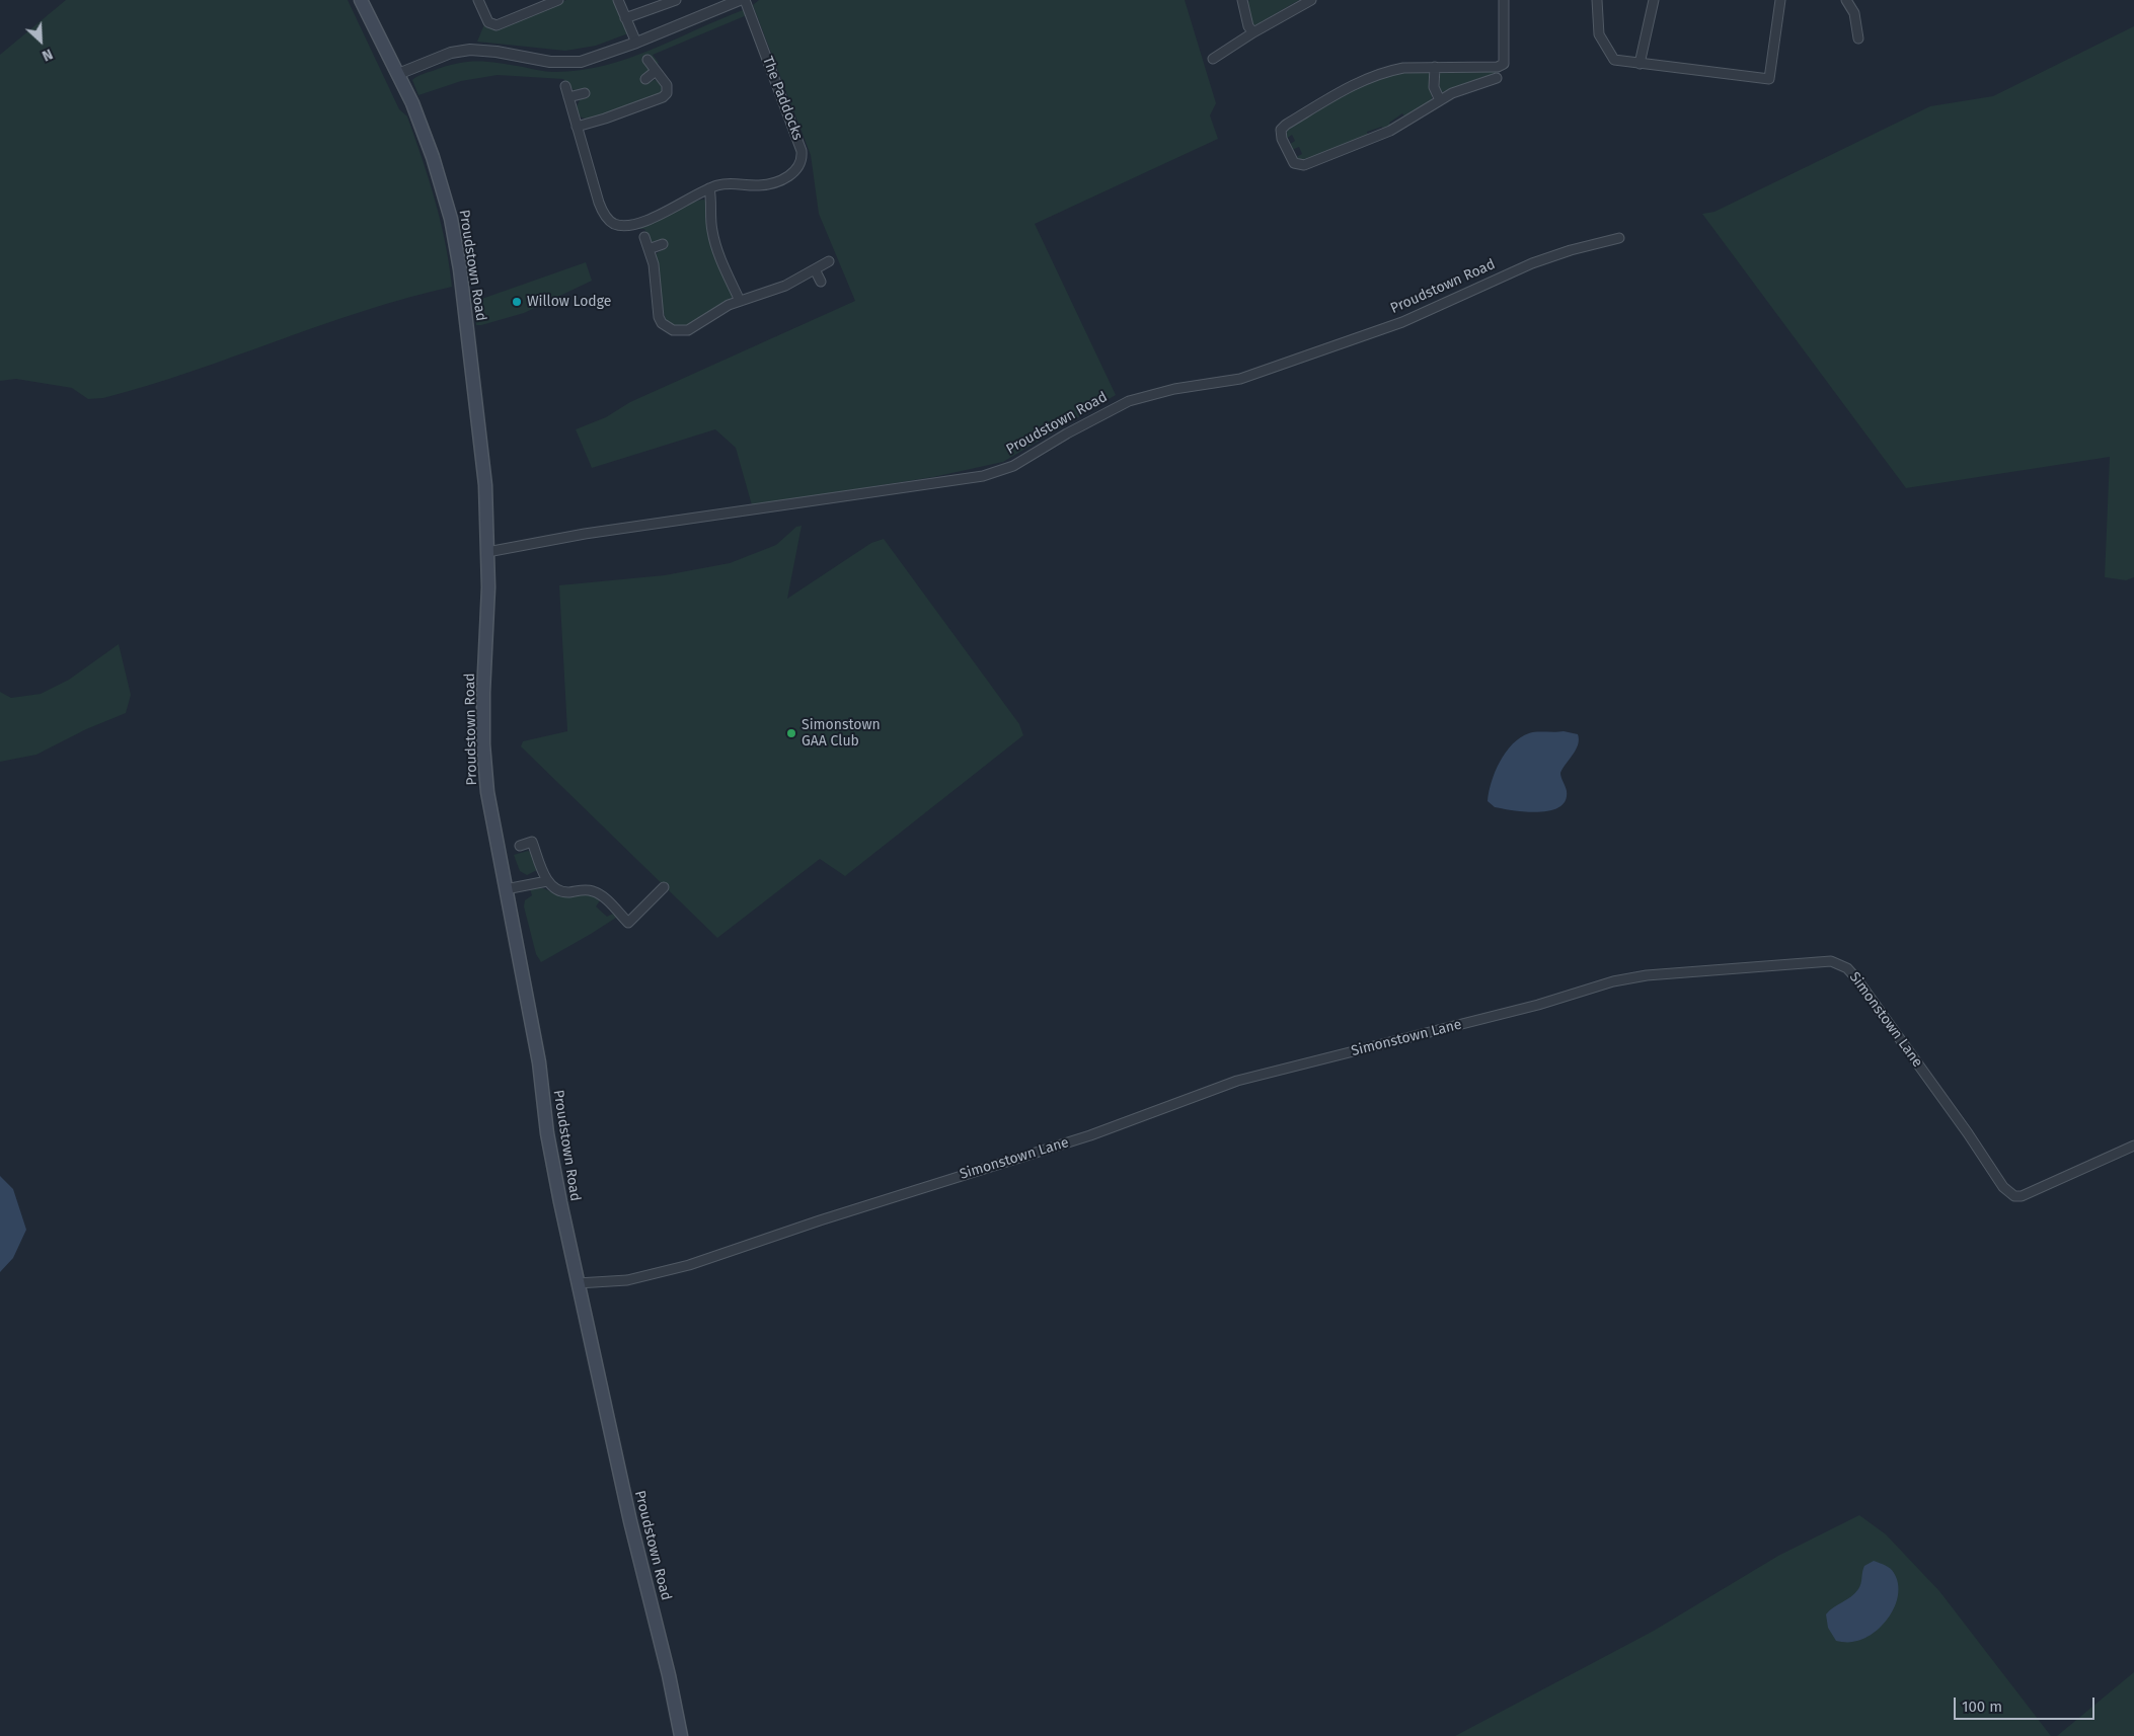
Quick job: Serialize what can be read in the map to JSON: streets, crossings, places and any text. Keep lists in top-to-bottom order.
{
  "streets": {
    "main road": ["Proudstown Road"],
    "street": ["The Paddocks", "Simonstown Lane"]
  },
  "crossings": [
    ["Proudstown Road", "Simonstown Lane"]
  ],
  "places": ["Willow Lodge", "Simonstown GAA Club"],
  "scale_bar": "100 m",
  "north": "bottom right"
}
